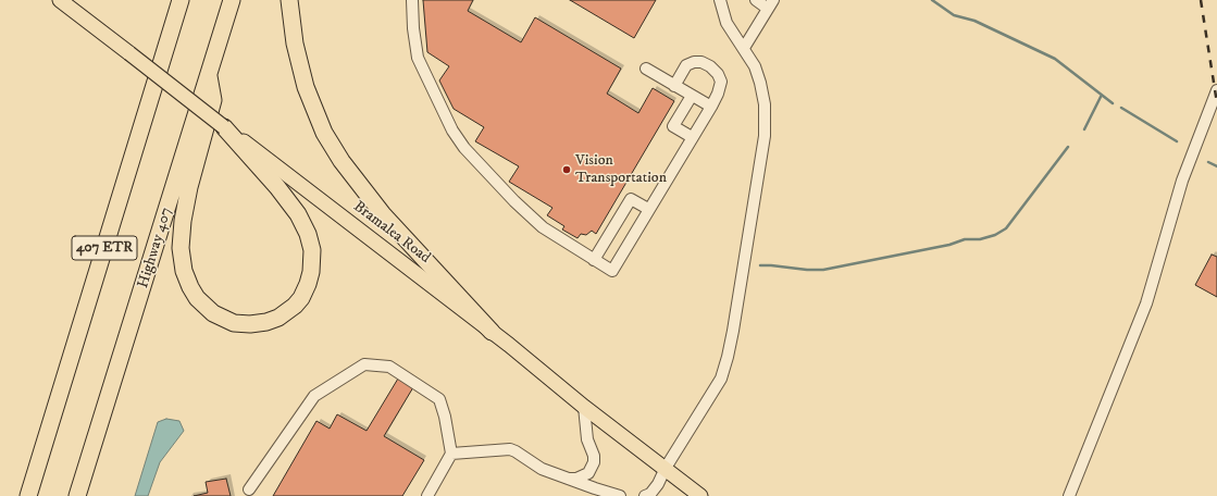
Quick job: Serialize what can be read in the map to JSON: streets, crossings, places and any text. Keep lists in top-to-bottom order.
{
  "streets": {
    "highway": ["407 ETR", "Highway 407"],
    "main road": ["Bramalea Road"]
  },
  "places": ["Vision Transportation"]
}
